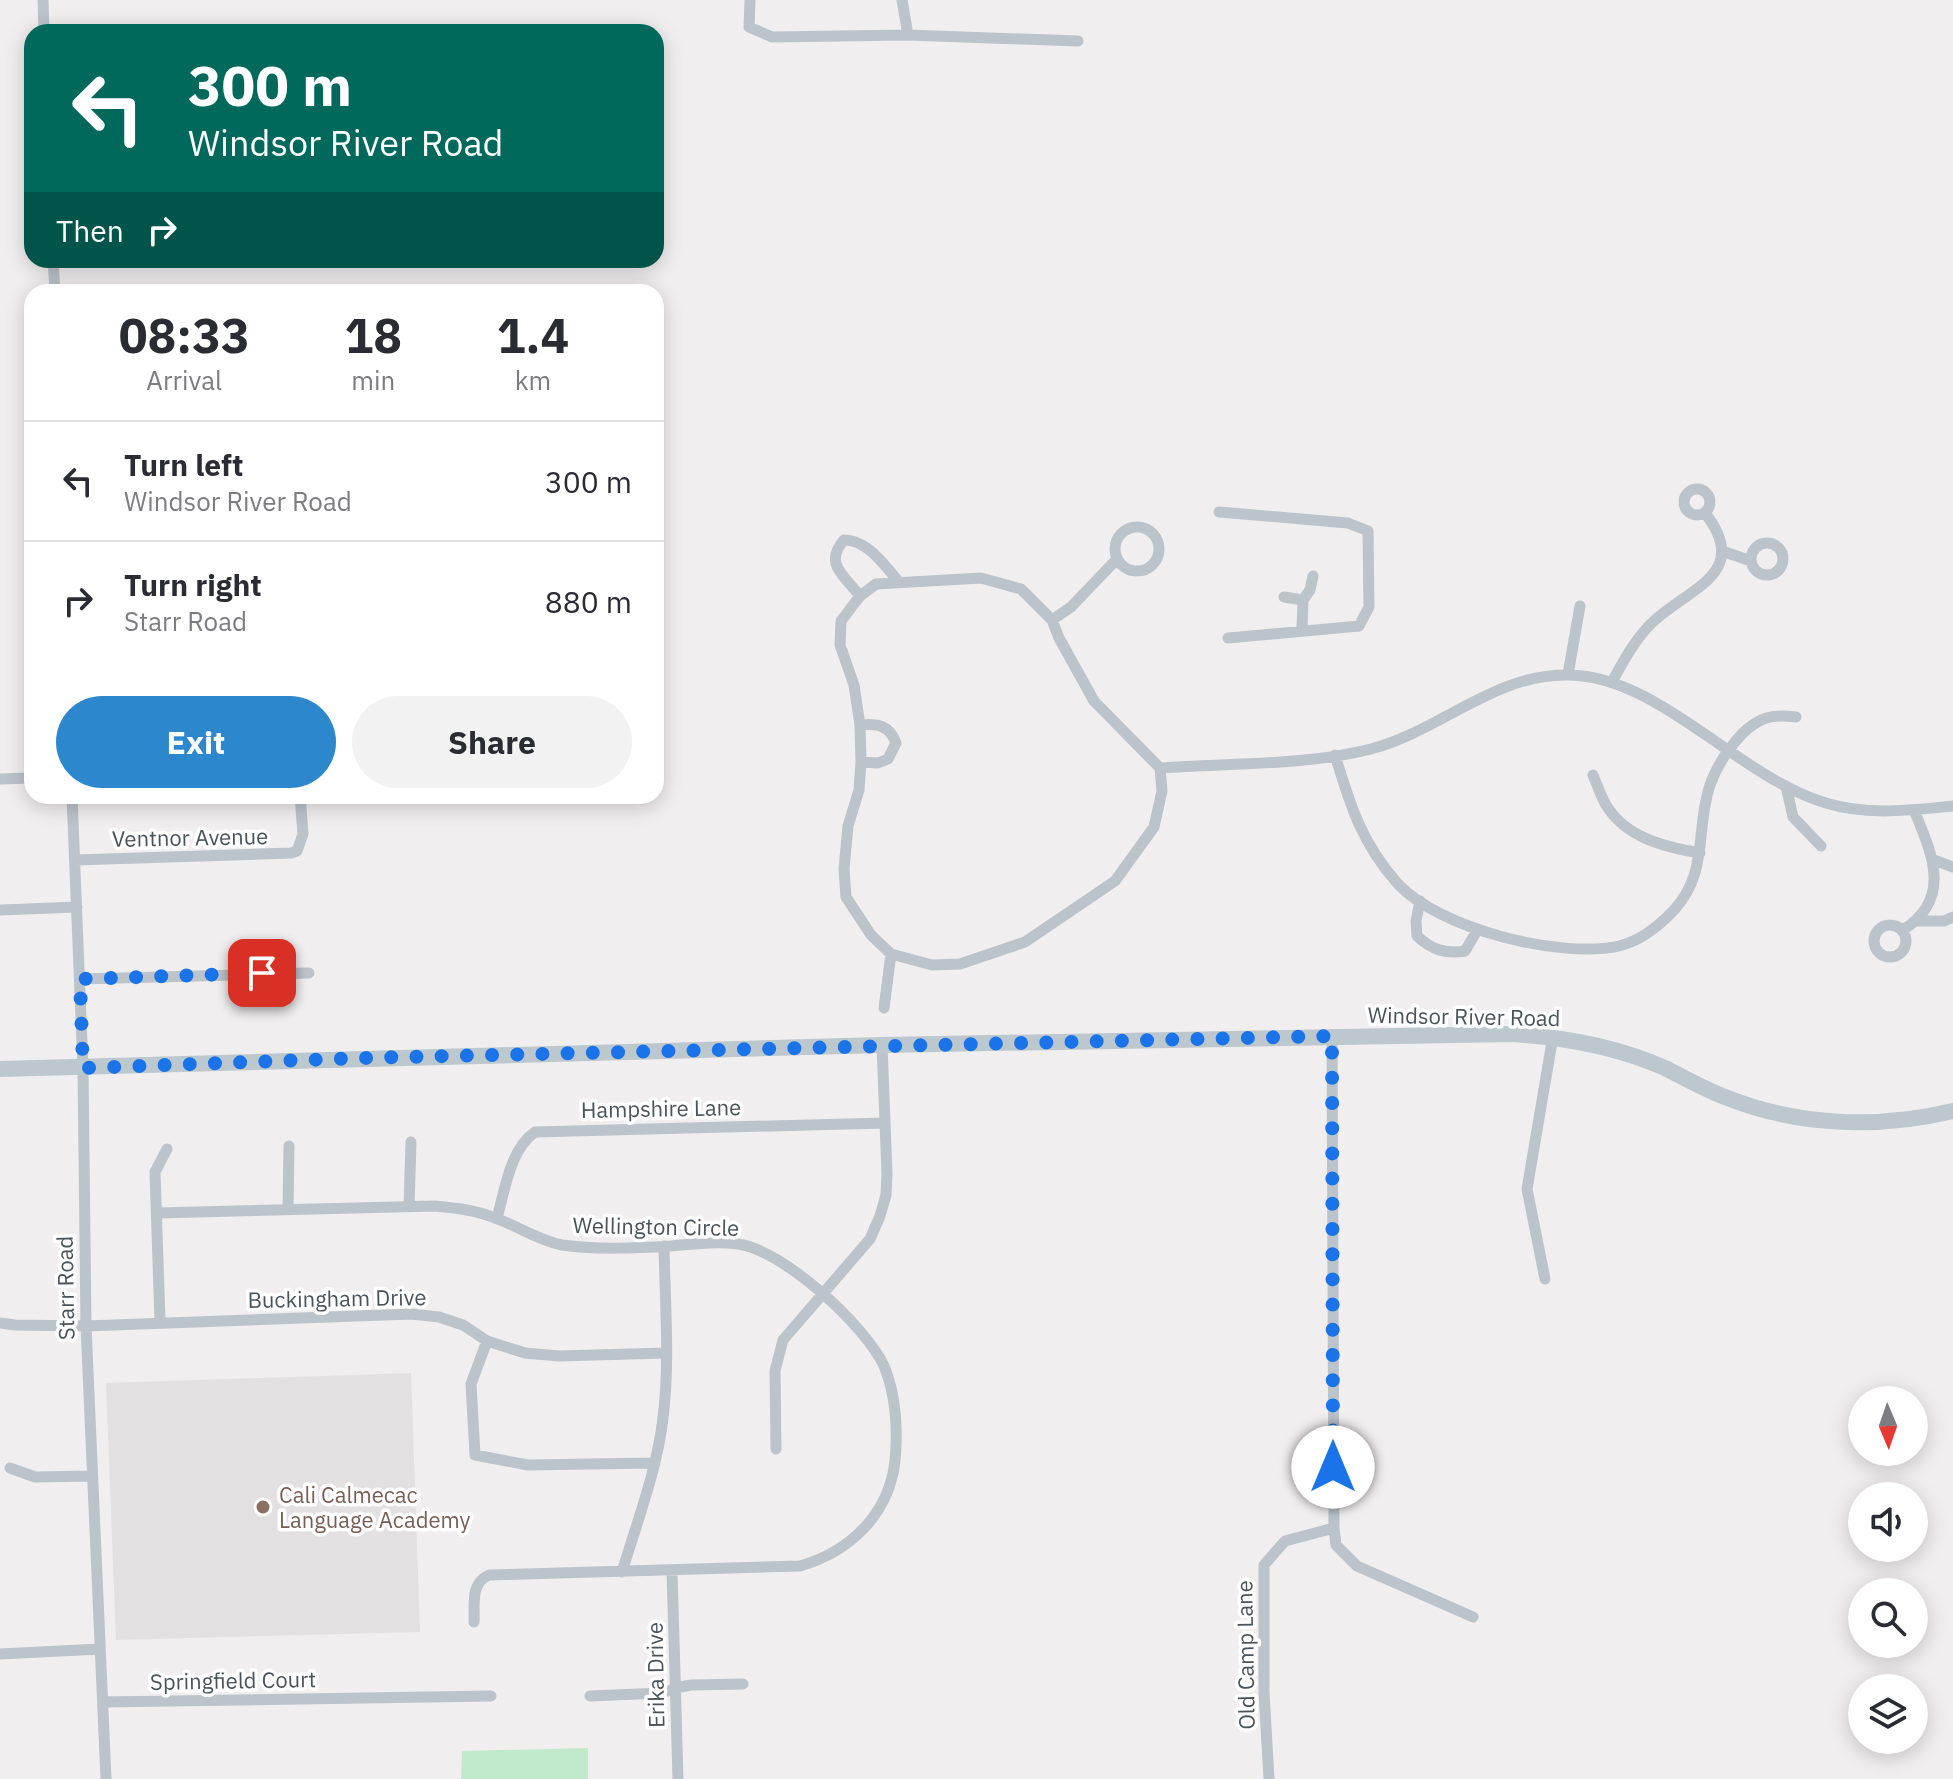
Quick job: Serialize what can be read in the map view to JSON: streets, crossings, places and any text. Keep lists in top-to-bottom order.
{
  "streets": {
    "main road": ["Windsor River Road"],
    "street": [
      "Ventnor Avenue",
      "Hampshire Lane",
      "Wellington Circle",
      "Starr Road",
      "Buckingham Drive",
      "Old Camp Lane",
      "Erika Drive",
      "Springfield Court"
    ]
  },
  "crossings": [
    ["Ventnor Avenue", "Starr Road"],
    ["Windsor River Road", "Starr Road"],
    ["Hampshire Lane", "Wellington Circle"],
    ["Wellington Circle", "Erika Drive"],
    ["Starr Road", "Buckingham Drive"],
    ["Starr Road", "Springfield Court"]
  ],
  "places": ["Cali Calmecac Language Academy"],
  "north": "bottom",
  "page": {
    "turn": ["300 m", "Windsor River Road"],
    "then": "Then",
    "eta": [
      "08:33",
      "Arrival",
      "18",
      "min",
      "1.4",
      "km"
    ],
    "list": [
      {
        "name": "Turn left",
        "note": "Windsor River Road",
        "value": "300 m"
      },
      {
        "name": "Turn right",
        "note": "Starr Road",
        "value": "880 m"
      }
    ],
    "buttons": ["Exit", "Share"]
  }
}
